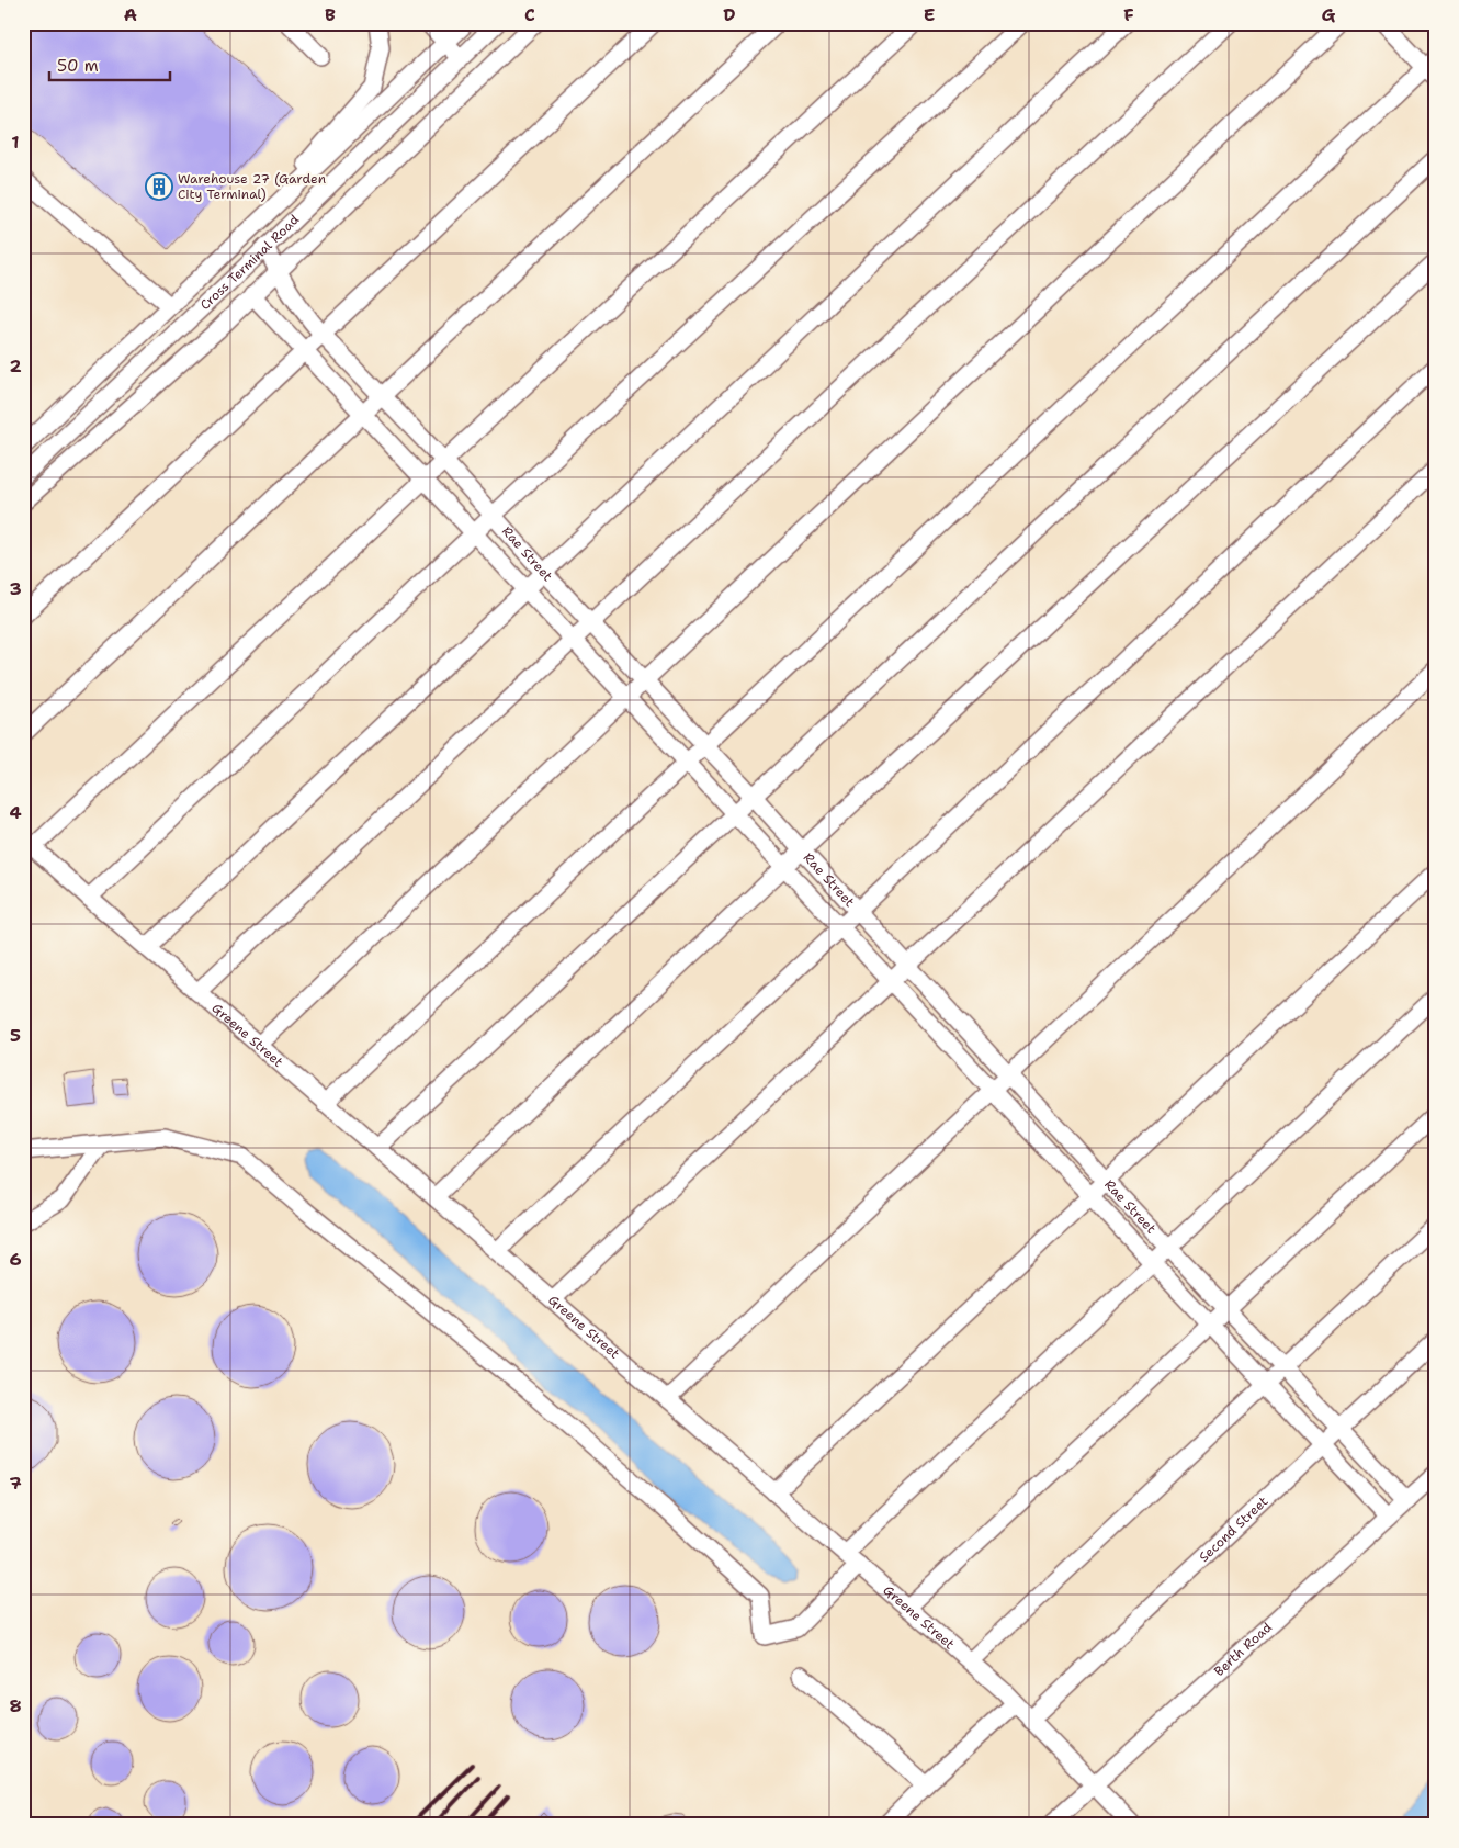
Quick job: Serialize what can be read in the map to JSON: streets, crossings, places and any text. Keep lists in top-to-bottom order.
{
  "streets": {
    "street": [
      "Cross Terminal Road",
      "Rae Street",
      "Greene Street",
      "Second Street",
      "Berth Road"
    ]
  },
  "crossings": [
    ["Cross Terminal Road", "Rae Street"],
    ["Rae Street", "Second Street"],
    ["Rae Street", "Berth Road"],
    ["Greene Street", "Second Street"],
    ["Greene Street", "Berth Road"]
  ],
  "places": {
    "building": ["Warehouse 27 (Garden City Terminal)"]
  },
  "scale_bar": "50 m",
  "grid": {
    "columns": [
      "A",
      "B",
      "C",
      "D",
      "E",
      "F",
      "G"
    ],
    "rows": [
      "1",
      "2",
      "3",
      "4",
      "5",
      "6",
      "7",
      "8"
    ]
  }
}
